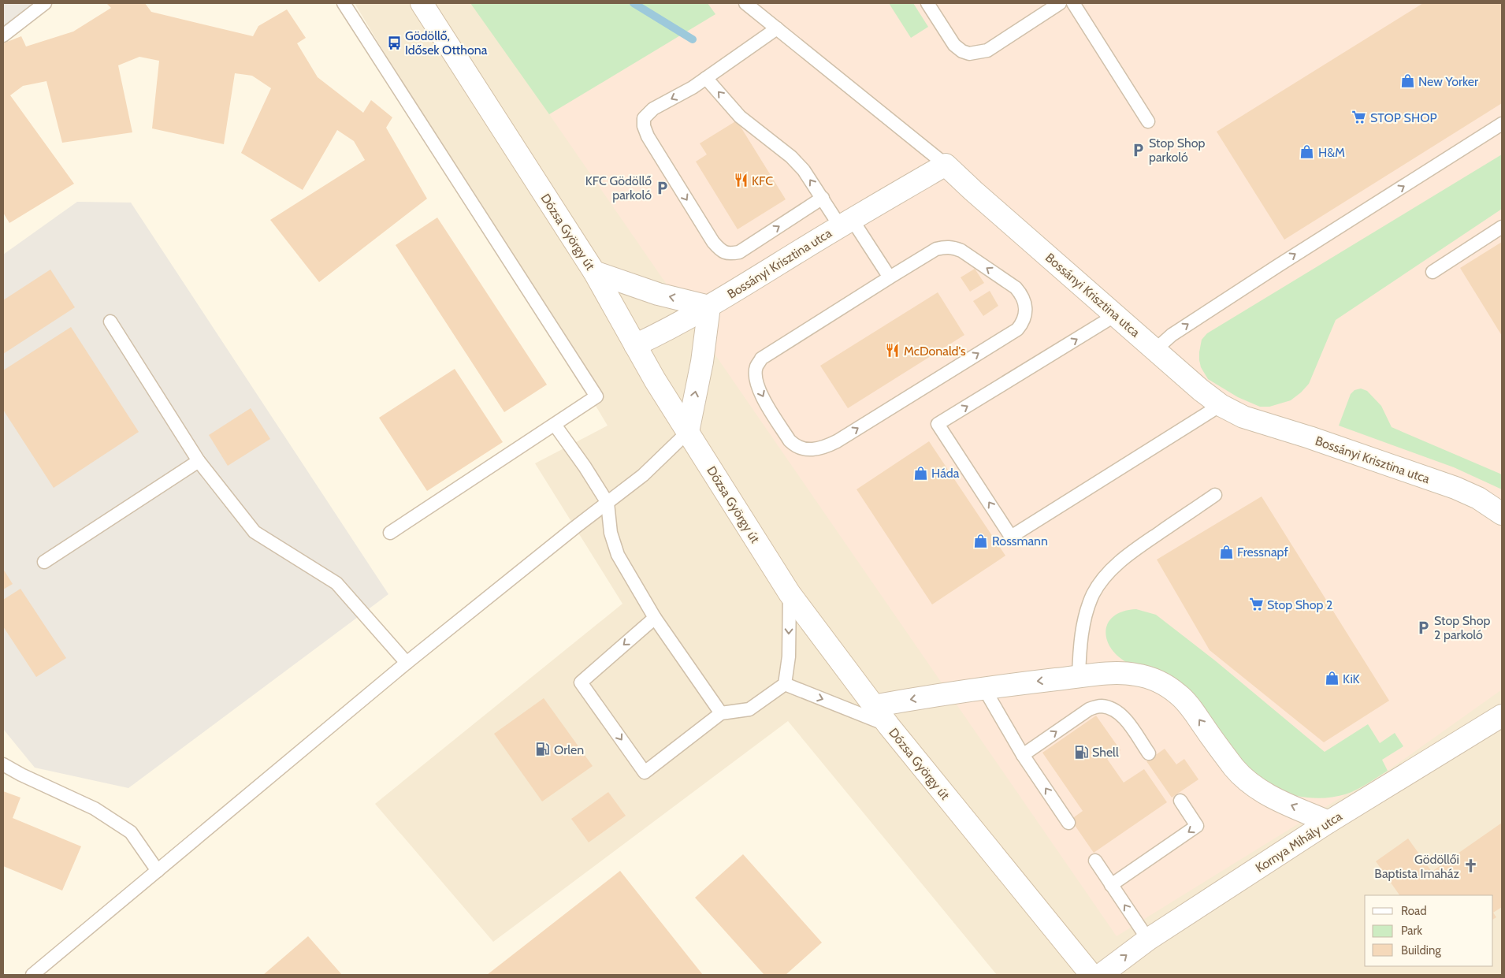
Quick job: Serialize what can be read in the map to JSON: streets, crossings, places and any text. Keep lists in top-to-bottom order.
{
  "streets": {
    "street": ["Dózsa György út", "Bossányi Krisztina utca", "Kornya Mihály utca"]
  },
  "crossings": [
    ["Dózsa György út", "Bossányi Krisztina utca"]
  ],
  "places": {
    "bus stop": ["Gödöllő, Idősek Otthona"],
    "shop": [
      "New Yorker",
      "H&M",
      "Háda",
      "Rossmann",
      "Fressnapf",
      "KiK"
    ],
    "supermarket": ["STOP SHOP", "Stop Shop 2"],
    "parking": ["Stop Shop parkoló", "KFC Gödöllő parkoló", "Stop Shop 2 parkoló"],
    "restaurant": ["KFC", "McDonald's"],
    "fuel station": ["Orlen", "Shell"],
    "church": ["Gödöllői Baptista Imaház"]
  },
  "legend": ["Road", "Park", "Building"]
}
